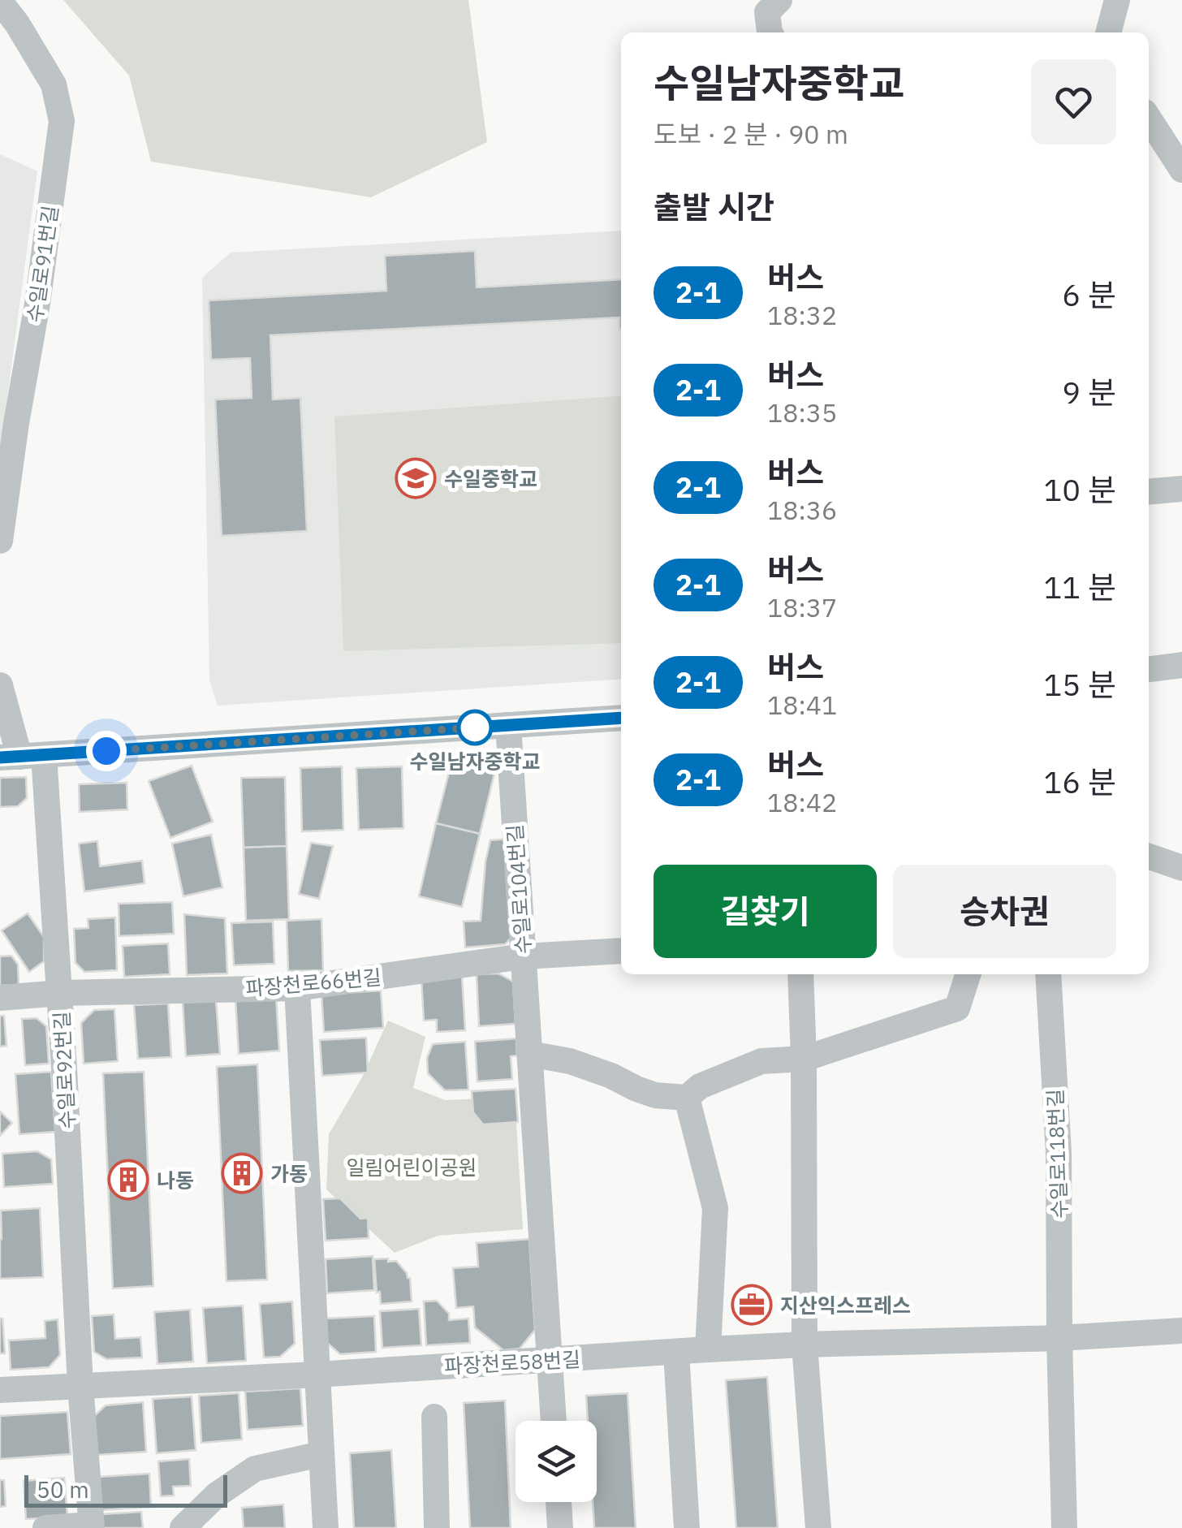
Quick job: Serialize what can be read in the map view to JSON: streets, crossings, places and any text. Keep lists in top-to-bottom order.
{
  "streets": {
    "street": [
      "수일로91번길",
      "수일로104번길",
      "파장천로66번길",
      "수일로92번길",
      "수일로118번길",
      "파장천로58번길"
    ]
  },
  "crossings": [
    ["수일로104번길", "파장천로66번길"],
    ["수일로104번길", "파장천로58번길"],
    ["파장천로66번길", "수일로92번길"],
    ["수일로92번길", "파장천로58번길"],
    ["수일로118번길", "파장천로58번길"]
  ],
  "parks": ["일림어린이공원"],
  "places": {
    "school or university": ["수일중학교"],
    "other": ["수일남자중학교"],
    "building": ["가동", "나동"],
    "office": ["지산익스프레스"]
  },
  "lines": ["bus line 2-1"],
  "scale_bar": "50 m",
  "page": {
    "heading": [
      ["수일남자중학교", "도보 · 2 분 · 90 m"],
      "출발 시간"
    ],
    "list": [
      {
        "mark": "2-1",
        "name": "버스",
        "note": "18:32",
        "value": "6 분"
      },
      {
        "mark": "2-1",
        "name": "버스",
        "note": "18:35",
        "value": "9 분"
      },
      {
        "mark": "2-1",
        "name": "버스",
        "note": "18:36",
        "value": "10 분"
      },
      {
        "mark": "2-1",
        "name": "버스",
        "note": "18:37",
        "value": "11 분"
      },
      {
        "mark": "2-1",
        "name": "버스",
        "note": "18:41",
        "value": "15 분"
      },
      {
        "mark": "2-1",
        "name": "버스",
        "note": "18:42",
        "value": "16 분"
      }
    ],
    "buttons": ["길찾기", "승차권"],
    "scale": "50 m"
  }
}
